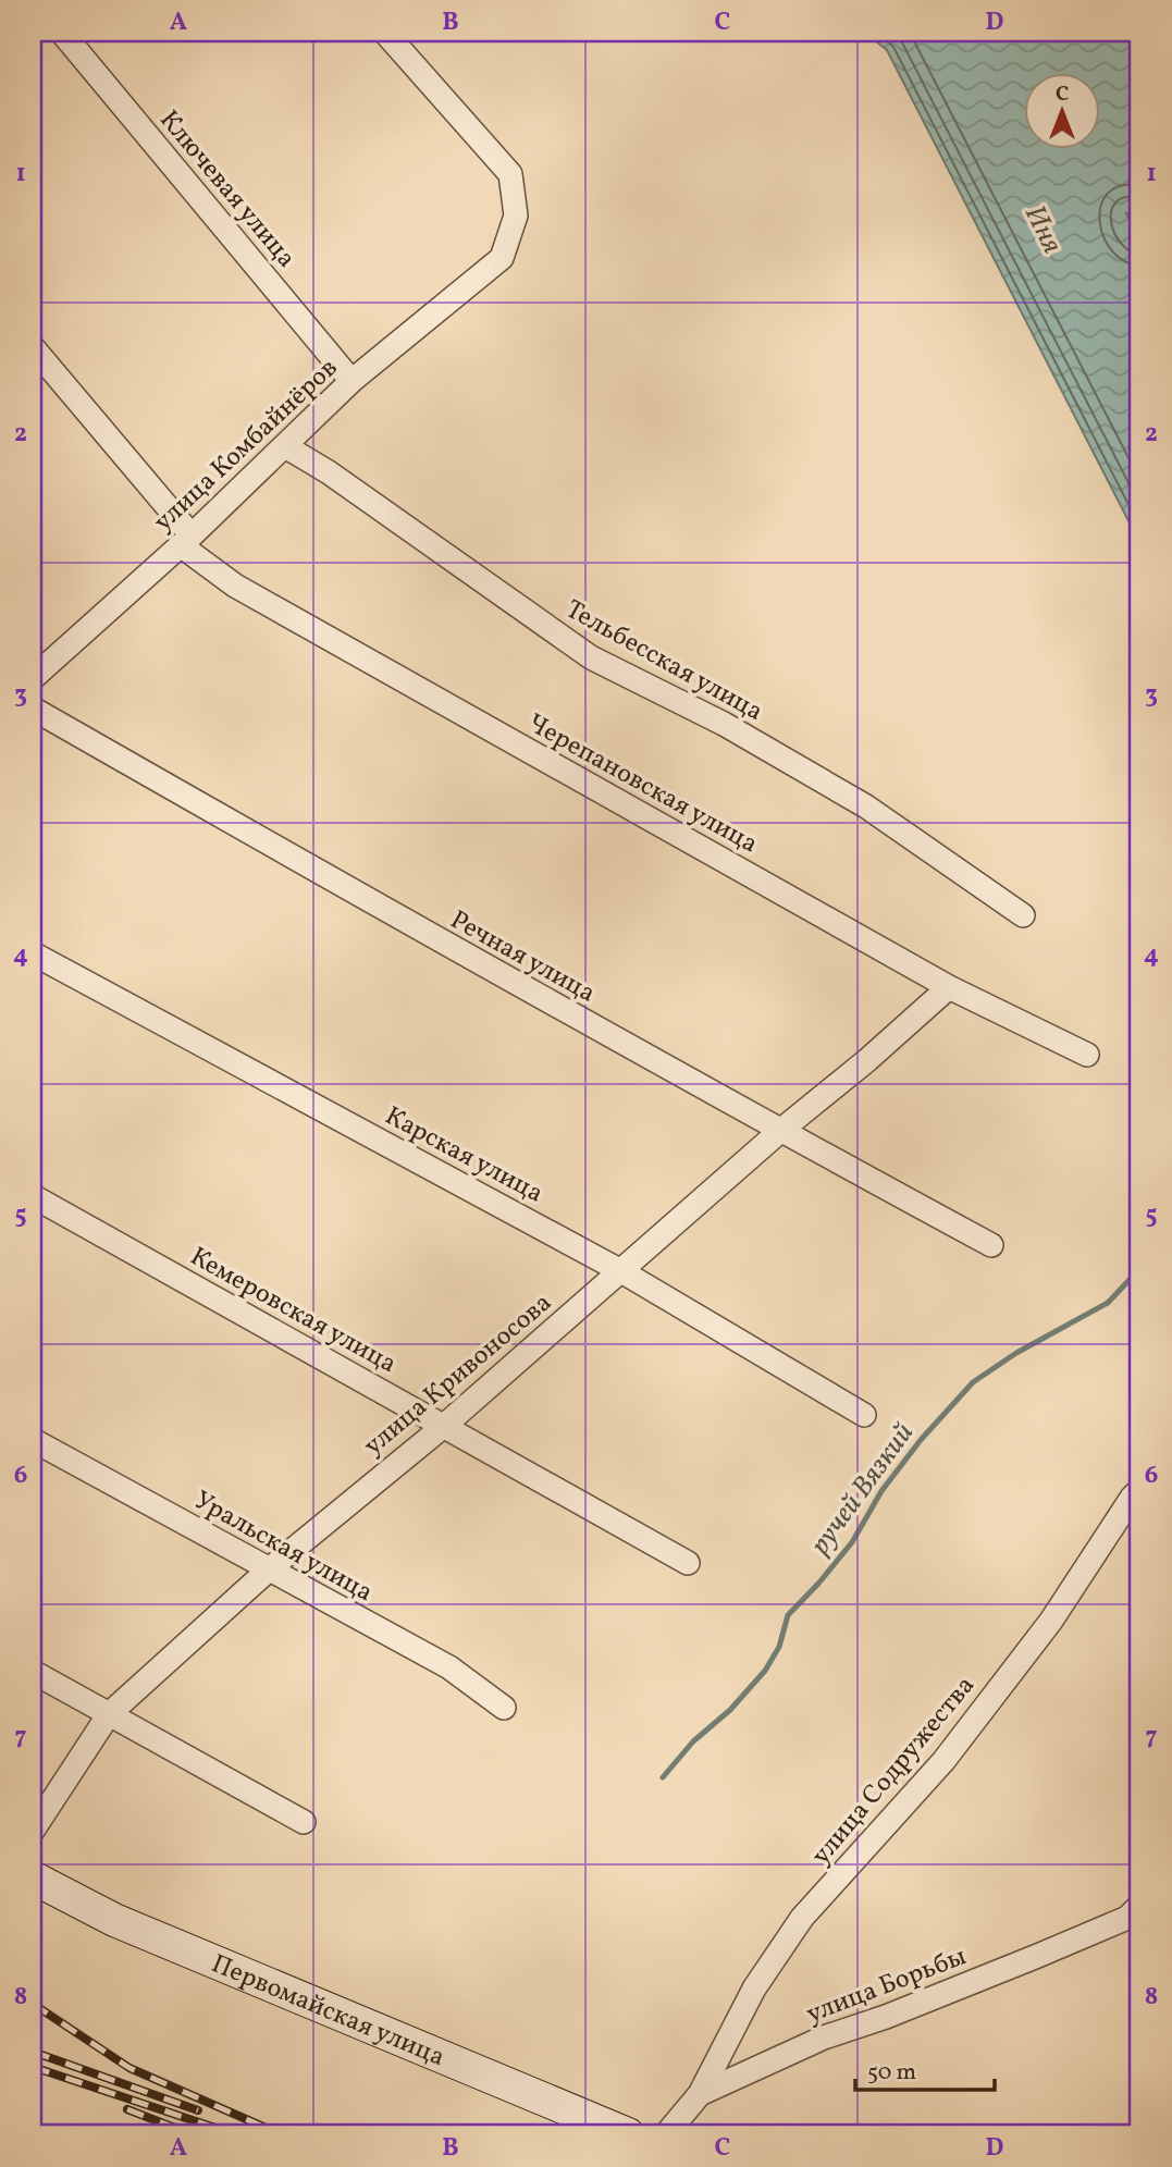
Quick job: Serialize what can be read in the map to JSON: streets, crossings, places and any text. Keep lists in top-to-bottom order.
{
  "streets": {
    "main road": ["Первомайская улица"],
    "street": [
      "Ключевая улица",
      "улица Комбайнёров",
      "Тельбесская улица",
      "Черепановская улица",
      "Речная улица",
      "Карская улица",
      "Кемеровская улица",
      "улица Кривоносова",
      "Уральская улица",
      "улица Содружества",
      "улица Борьбы"
    ]
  },
  "crossings": [
    ["Ключевая улица", "улица Комбайнёров"],
    ["улица Комбайнёров", "Тельбесская улица"],
    ["улица Комбайнёров", "Черепановская улица"],
    ["Черепановская улица", "улица Кривоносова"],
    ["Речная улица", "улица Кривоносова"],
    ["Карская улица", "улица Кривоносова"],
    ["Кемеровская улица", "улица Кривоносова"],
    ["улица Кривоносова", "Уральская улица"],
    ["улица Содружества", "улица Борьбы"]
  ],
  "water": ["Иня", "ручей Вязкий"],
  "scale_bar": "50 m",
  "north": "top",
  "grid": {
    "columns": [
      "A",
      "B",
      "C",
      "D"
    ],
    "rows": [
      "1",
      "2",
      "3",
      "4",
      "5",
      "6",
      "7",
      "8"
    ]
  }
}
